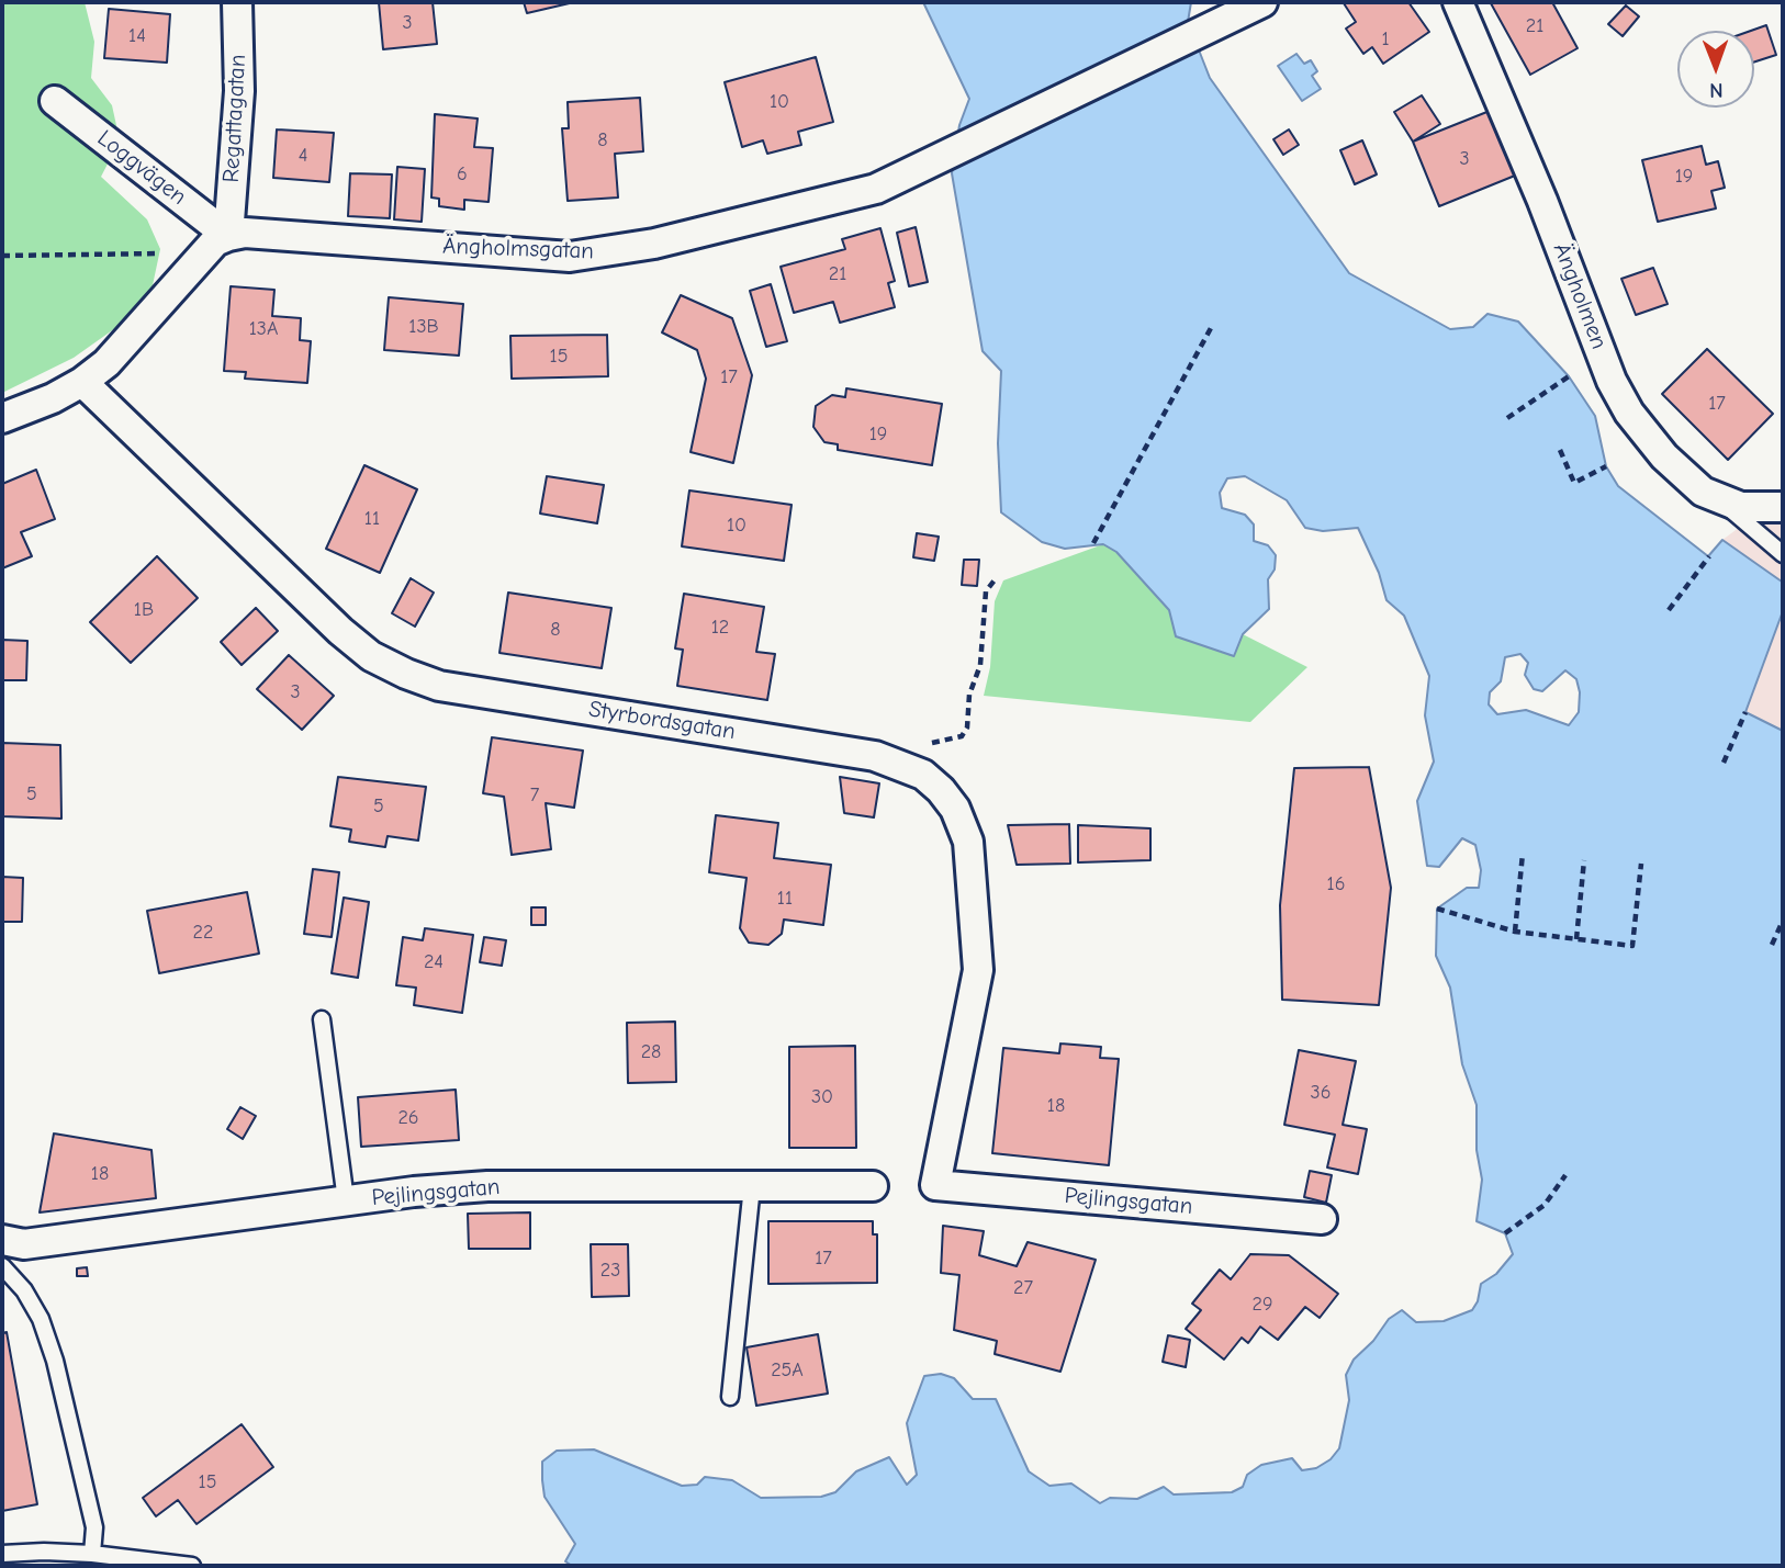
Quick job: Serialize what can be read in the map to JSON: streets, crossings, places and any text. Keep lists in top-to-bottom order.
{
  "streets": {
    "street": [
      "Regattagatan",
      "Loggvägen",
      "Ängholmsgatan",
      "Ängholmen",
      "Styrbordsgatan",
      "Pejlingsgatan"
    ]
  },
  "crossings": [
    ["Regattagatan", "Loggvägen"],
    ["Regattagatan", "Ängholmsgatan"],
    ["Loggvägen", "Ängholmsgatan"],
    ["Styrbordsgatan", "Pejlingsgatan"]
  ],
  "house_numbers": [
    "3",
    "21",
    "14",
    "1",
    "10",
    "8",
    "4",
    "3",
    "6",
    "19",
    "21",
    "13B",
    "13A",
    "15",
    "17",
    "17",
    "19",
    "11",
    "10",
    "1B",
    "12",
    "8",
    "3",
    "5",
    "7",
    "5",
    "16",
    "11",
    "22",
    "24",
    "28",
    "36",
    "30",
    "18",
    "26",
    "18",
    "17",
    "23",
    "27",
    "29",
    "25A",
    "15"
  ],
  "north": "bottom"
}
